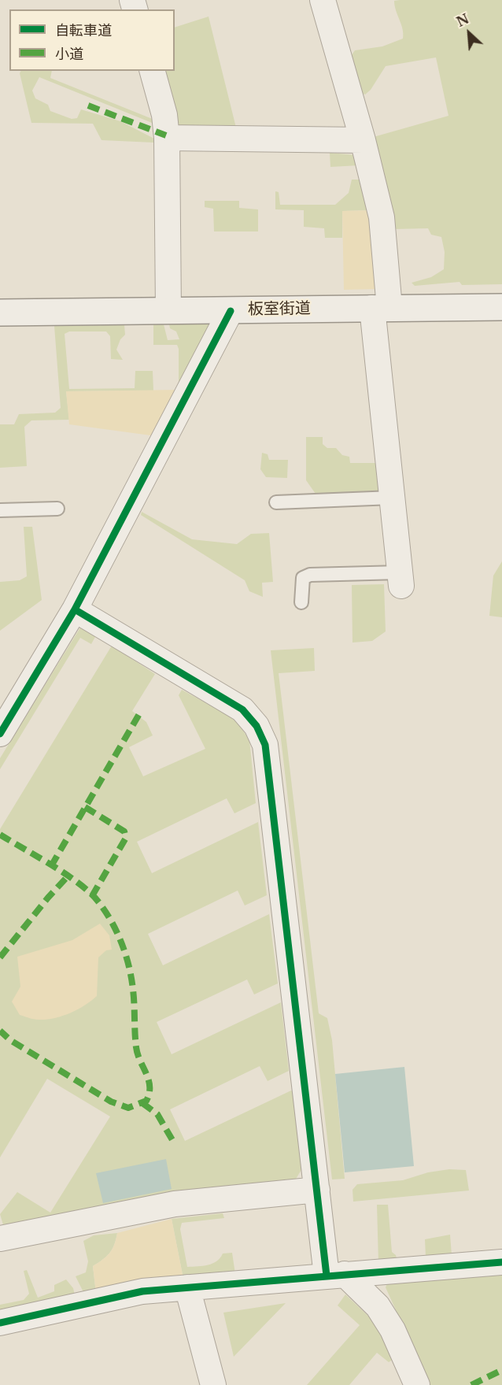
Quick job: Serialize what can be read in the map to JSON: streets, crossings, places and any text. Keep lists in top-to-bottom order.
{
  "streets": {
    "main road": ["板室街道"]
  },
  "legend": ["自転車道", "小道"],
  "north": "top left"
}
